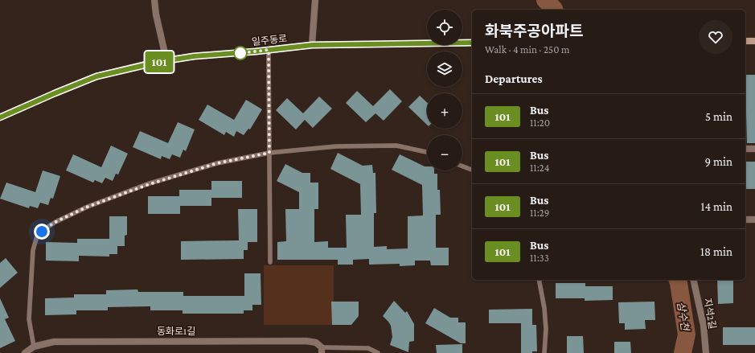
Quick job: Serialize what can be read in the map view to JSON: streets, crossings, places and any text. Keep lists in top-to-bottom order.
{
  "streets": {
    "main road": ["일주동로"],
    "street": ["지석2길", "동화로1길"]
  },
  "water": ["삼수천"],
  "lines": ["bus line 101"],
  "page": {
    "on_map": "101",
    "map_buttons": ["+", "−"],
    "heading": [
      ["화북주공아파트", "Walk · 4 min · 250 m"],
      "Departures"
    ],
    "list": [
      {
        "mark": "101",
        "name": "Bus",
        "note": "11:20",
        "value": "5 min"
      },
      {
        "mark": "101",
        "name": "Bus",
        "note": "11:24",
        "value": "9 min"
      },
      {
        "mark": "101",
        "name": "Bus",
        "note": "11:29",
        "value": "14 min"
      },
      {
        "mark": "101",
        "name": "Bus",
        "note": "11:33",
        "value": "18 min"
      }
    ]
  }
}
